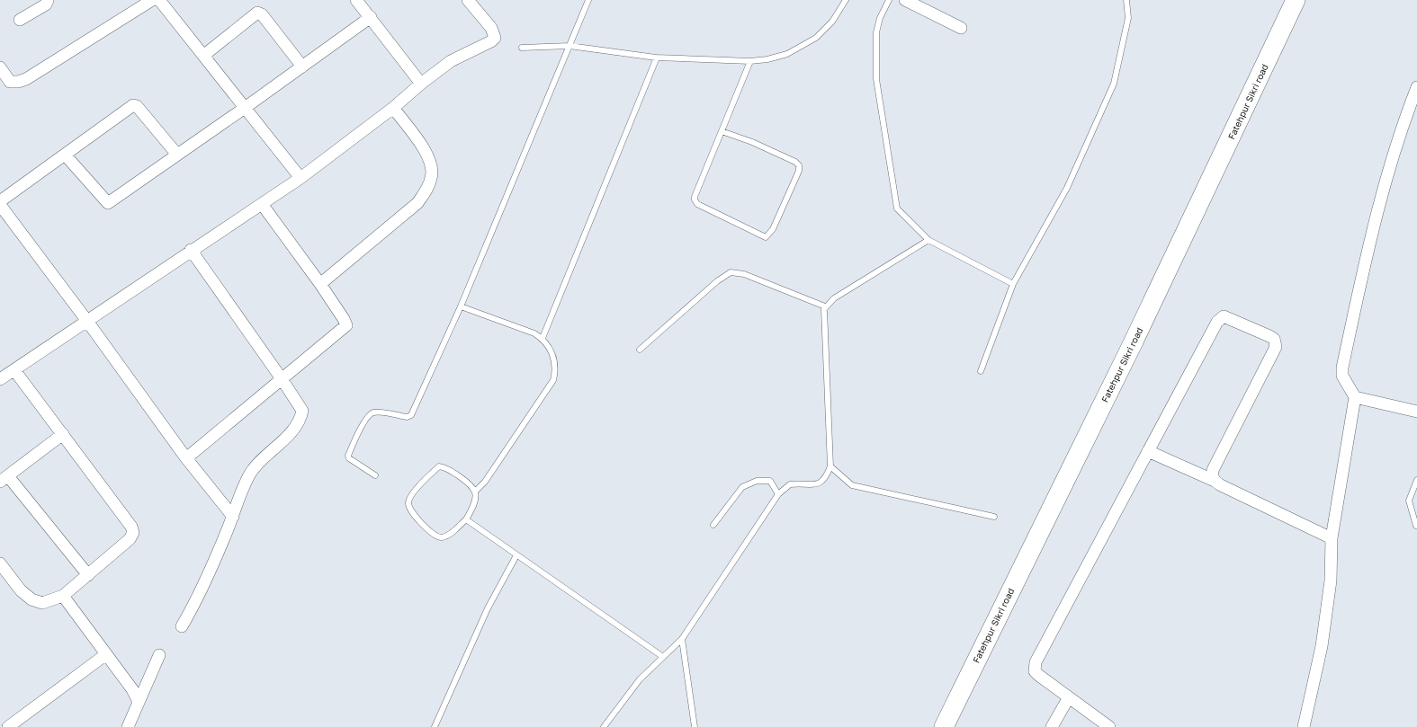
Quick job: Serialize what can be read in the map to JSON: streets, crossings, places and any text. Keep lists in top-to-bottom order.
{
  "streets": {
    "main road": ["Fatehpur Sikri road"]
  }
}
